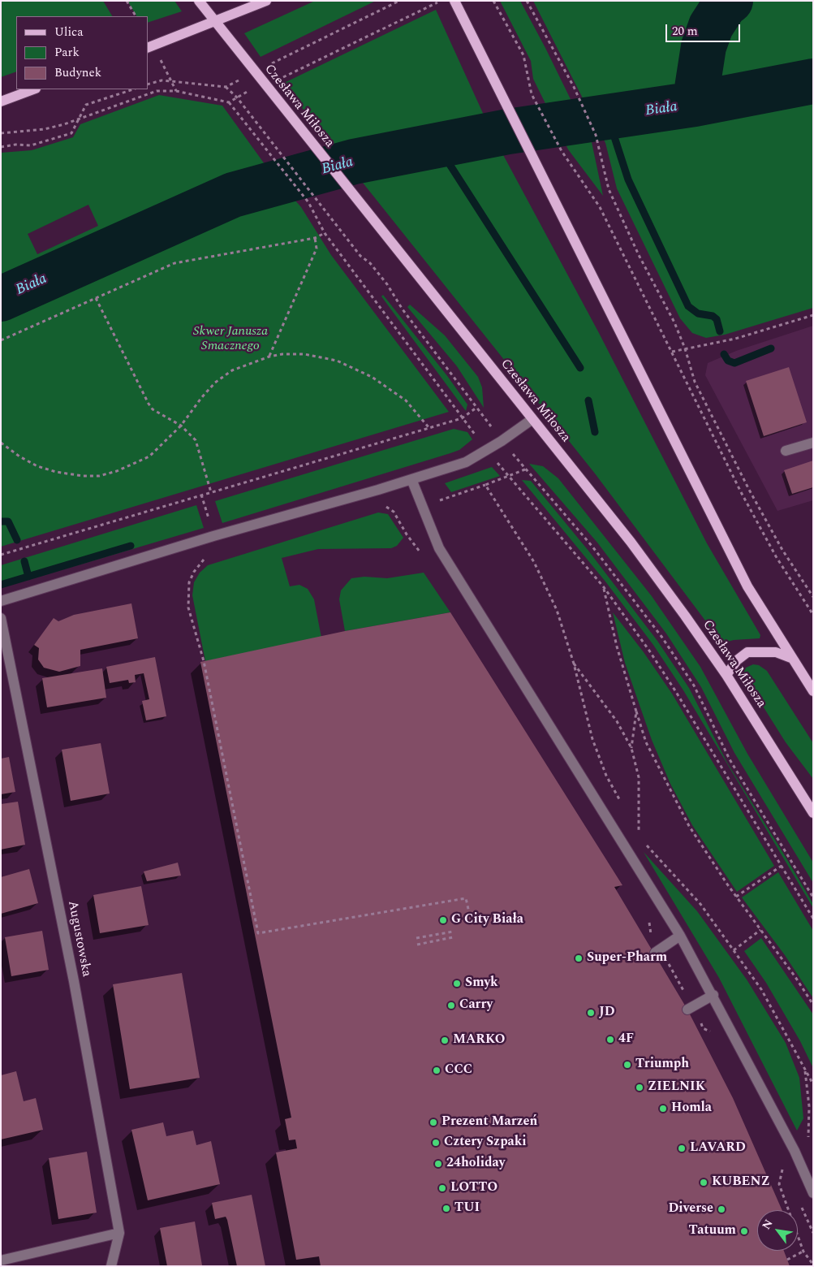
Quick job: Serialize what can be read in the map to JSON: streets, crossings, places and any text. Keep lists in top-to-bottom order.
{
  "streets": {
    "main road": ["Czesława Miłosza"],
    "street": ["Augustowska"]
  },
  "water": ["Biała"],
  "parks": ["Skwer Janusza Smacznego"],
  "places": [
    "G City Biała",
    "Super-Pharm",
    "Smyk",
    "Carry",
    "JD",
    "4F",
    "MARKO",
    "Triumph",
    "CCC",
    "ZIELNIK",
    "Homla",
    "Prezent Marzeń",
    "Cztery Szpaki",
    "LAVARD",
    "24holiday",
    "KUBENZ",
    "LOTTO",
    "TUI",
    "Diverse",
    "Tatuum"
  ],
  "legend": ["Ulica", "Park", "Budynek"],
  "scale_bar": "20 m",
  "north": "top left"
}
